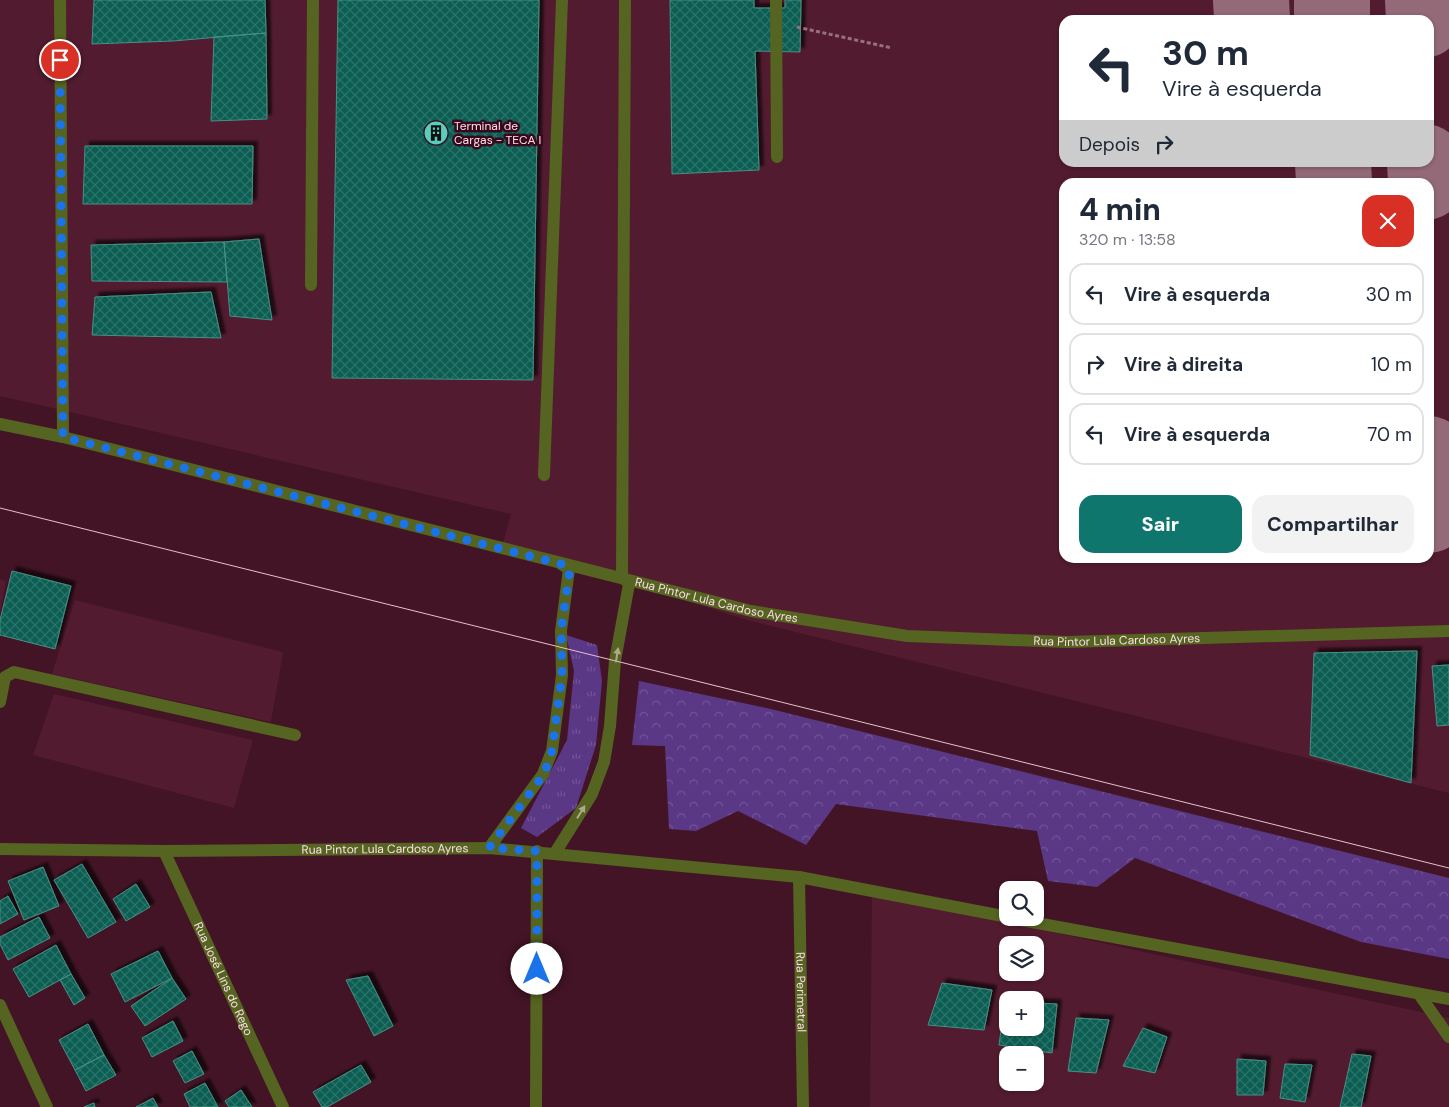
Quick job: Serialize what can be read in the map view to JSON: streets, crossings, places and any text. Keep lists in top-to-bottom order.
{
  "streets": {
    "street": ["Rua Pintor Lula Cardoso Ayres", "Rua José Lins do Rego", "Rua Perimetral"]
  },
  "crossings": [
    ["Rua Pintor Lula Cardoso Ayres", "Rua José Lins do Rego"],
    ["Rua Pintor Lula Cardoso Ayres", "Rua Perimetral"]
  ],
  "places": {
    "building": ["Terminal de Cargas - TECA I"]
  },
  "page": {
    "turn": ["30 m", "Vire à esquerda"],
    "then": "Depois",
    "heading": ["4 min", "320 m · 13:58"],
    "list": [
      {
        "name": "Vire à esquerda",
        "value": "30 m"
      },
      {
        "name": "Vire à direita",
        "value": "10 m"
      },
      {
        "name": "Vire à esquerda",
        "value": "70 m"
      }
    ],
    "buttons": ["Sair", "Compartilhar"],
    "map_buttons": ["+", "−"]
  }
}
